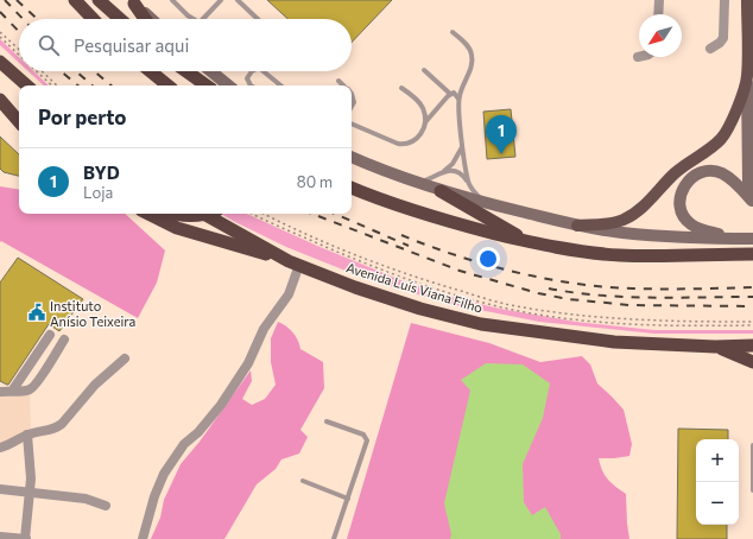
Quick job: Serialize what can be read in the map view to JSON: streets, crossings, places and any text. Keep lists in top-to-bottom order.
{
  "streets": {
    "highway": ["Avenida Luís Viana Filho"]
  },
  "places": {
    "public building": ["Instituto Anísio Teixeira"]
  },
  "north": "bottom left",
  "page": {
    "search": "Pesquisar aqui",
    "heading": "Por perto",
    "pins": "1",
    "list": [
      {
        "mark": "1",
        "name": "BYD",
        "note": "Loja",
        "value": "80 m"
      }
    ],
    "map_buttons": ["+", "−"]
  }
}
